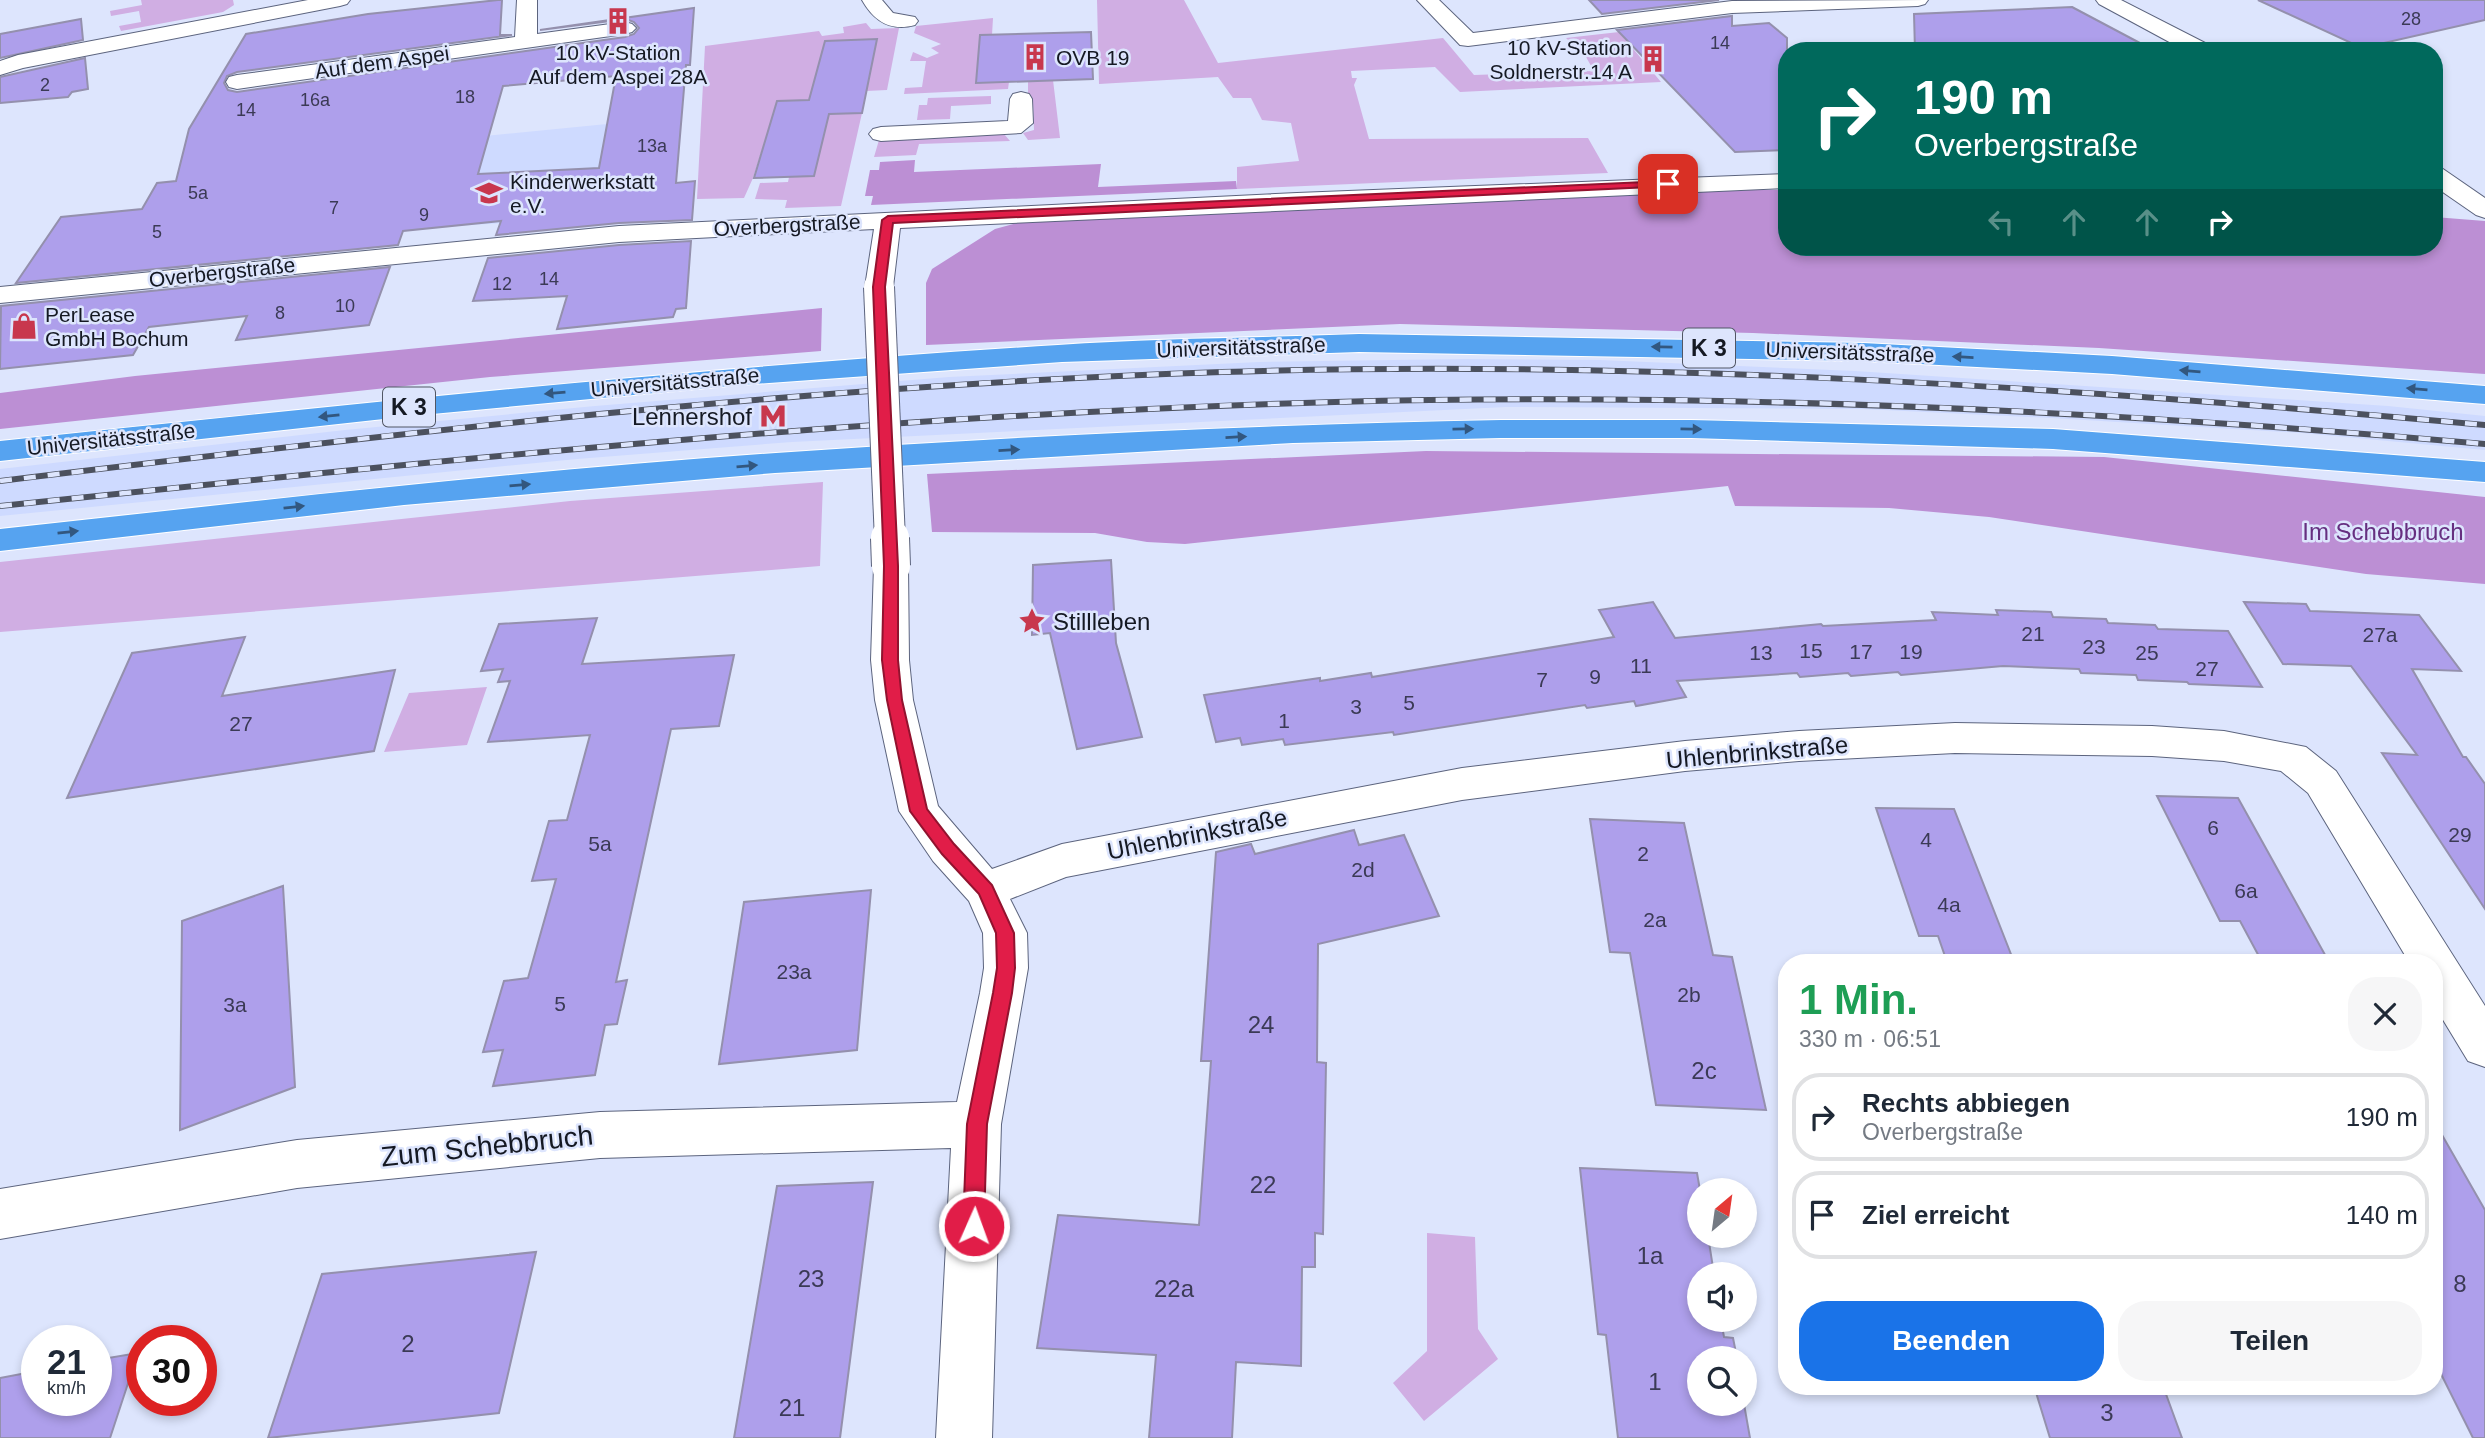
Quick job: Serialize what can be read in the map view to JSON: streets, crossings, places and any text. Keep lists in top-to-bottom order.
{
  "streets": {
    "highway": ["Universitätsstraße", "K 3"],
    "street": [
      "Auf dem Aspei",
      "Overbergstraße",
      "Uhlenbrinkstraße",
      "Zum Schebbruch"
    ]
  },
  "parks": ["Im Schebbruch"],
  "places": {
    "building": ["10 kV-Station Auf dem Aspei 28A", "OVB 19", "10 kV-Station Soldnerstr.14 A"],
    "school or university": ["Kinderwerkstatt e.V."],
    "shop": ["PerLease GmbH Bochum"],
    "metro station": ["Lennershof"],
    "place": ["Stillleben"]
  },
  "house_numbers": [
    "28",
    "14",
    "2",
    "18",
    "16a",
    "14",
    "13a",
    "5a",
    "7",
    "9",
    "5",
    "14",
    "12",
    "10",
    "8",
    "21",
    "27a",
    "23",
    "15",
    "17",
    "19",
    "13",
    "25",
    "11",
    "27",
    "9",
    "7",
    "5",
    "3",
    "1",
    "27",
    "6",
    "29",
    "4",
    "5a",
    "2",
    "2d",
    "6a",
    "4a",
    "2a",
    "23a",
    "2b",
    "5",
    "3a",
    "24",
    "2c",
    "22",
    "1a",
    "23",
    "8",
    "22a",
    "2",
    "1",
    "21",
    "3"
  ],
  "north": "top right",
  "page": {
    "turn": ["190 m", "Overbergstraße"],
    "heading": ["1 Min.", "330 m · 06:51"],
    "list": [
      {
        "name": "Rechts abbiegen",
        "note": "Overbergstraße",
        "value": "190 m"
      },
      {
        "name": "Ziel erreicht",
        "value": "140 m"
      }
    ],
    "buttons": ["Beenden", "Teilen"],
    "speed": "21 km/h",
    "limit": "30"
  }
}
